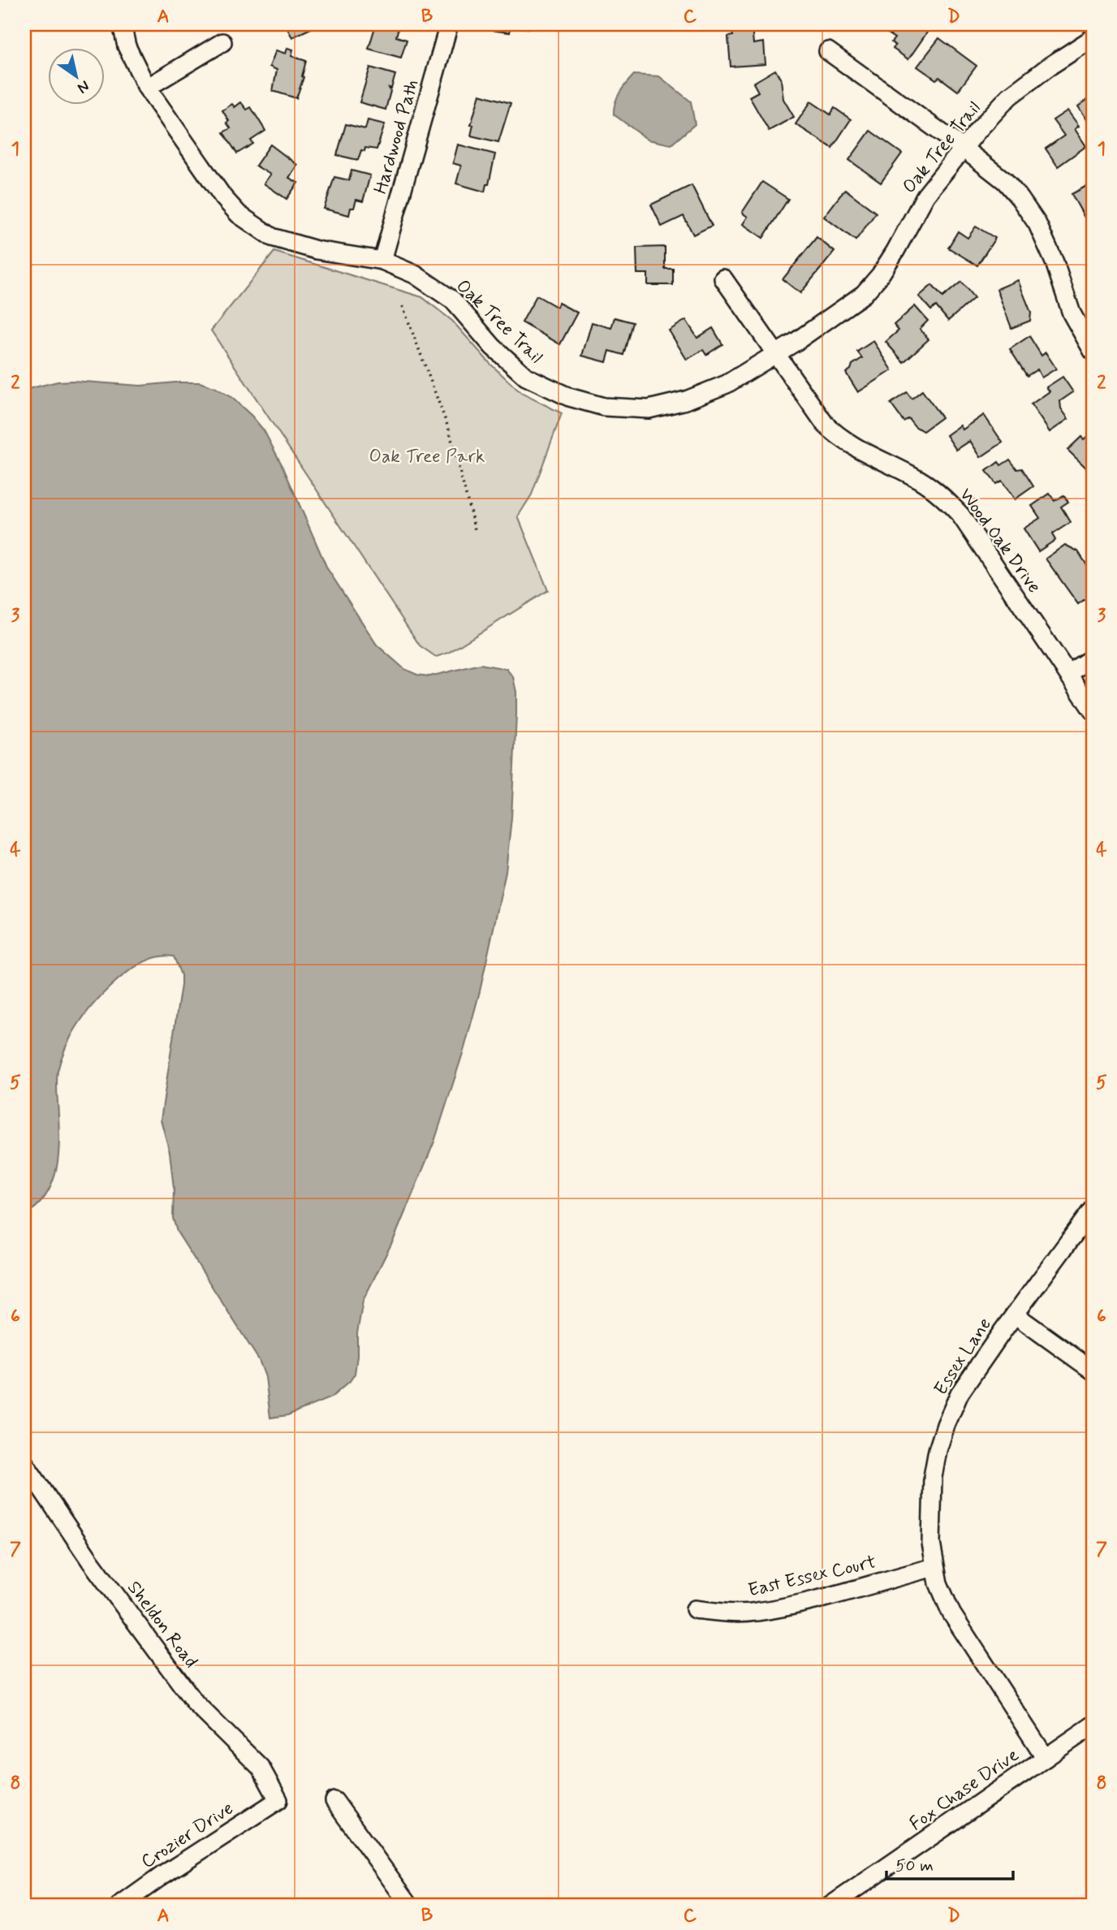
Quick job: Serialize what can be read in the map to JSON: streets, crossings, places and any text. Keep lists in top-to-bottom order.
{
  "streets": {
    "street": [
      "Hardwood Path",
      "Oak Tree Trail",
      "Wood Oak Drive",
      "Essex Lane",
      "East Essex Court",
      "Sheldon Road",
      "Fox Chase Drive",
      "Crozier Drive"
    ]
  },
  "crossings": [
    ["Hardwood Path", "Oak Tree Trail"],
    ["Oak Tree Trail", "Wood Oak Drive"],
    ["Essex Lane", "East Essex Court"],
    ["Essex Lane", "Fox Chase Drive"],
    ["Sheldon Road", "Crozier Drive"]
  ],
  "parks": ["Oak Tree Park"],
  "scale_bar": "50 m",
  "north": "bottom right",
  "grid": {
    "columns": [
      "A",
      "B",
      "C",
      "D"
    ],
    "rows": [
      "1",
      "2",
      "3",
      "4",
      "5",
      "6",
      "7",
      "8"
    ]
  }
}
